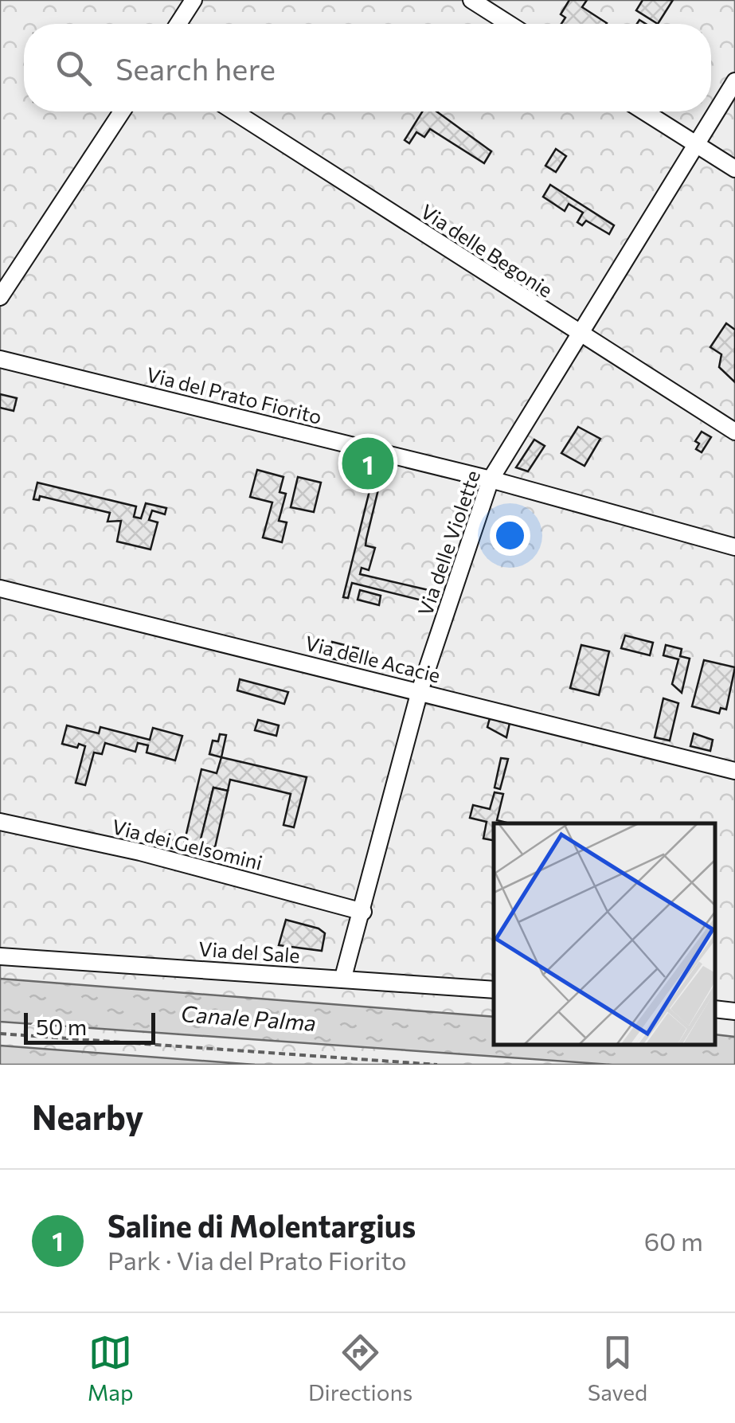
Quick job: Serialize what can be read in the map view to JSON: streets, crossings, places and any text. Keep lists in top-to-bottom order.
{
  "streets": {
    "street": [
      "Via delle Begonie",
      "Via del Prato Fiorito",
      "Via delle Violette",
      "Via delle Acacie",
      "Via dei Gelsomini",
      "Via del Sale"
    ]
  },
  "crossings": [
    ["Via delle Begonie", "Via delle Violette"],
    ["Via del Prato Fiorito", "Via delle Violette"],
    ["Via delle Violette", "Via delle Acacie"],
    ["Via delle Violette", "Via dei Gelsomini"],
    ["Via delle Violette", "Via del Sale"]
  ],
  "water": ["Canale Palma"],
  "scale_bar": "50 m",
  "page": {
    "search": "Search here",
    "pins": "1",
    "scale": "50 m",
    "heading": "Nearby",
    "list": [
      {
        "mark": "1",
        "name": "Saline di Molentargius",
        "note": "Park · Via del Prato Fiorito",
        "value": "60 m"
      }
    ],
    "nav": ["Map", "Directions", "Saved"]
  }
}
